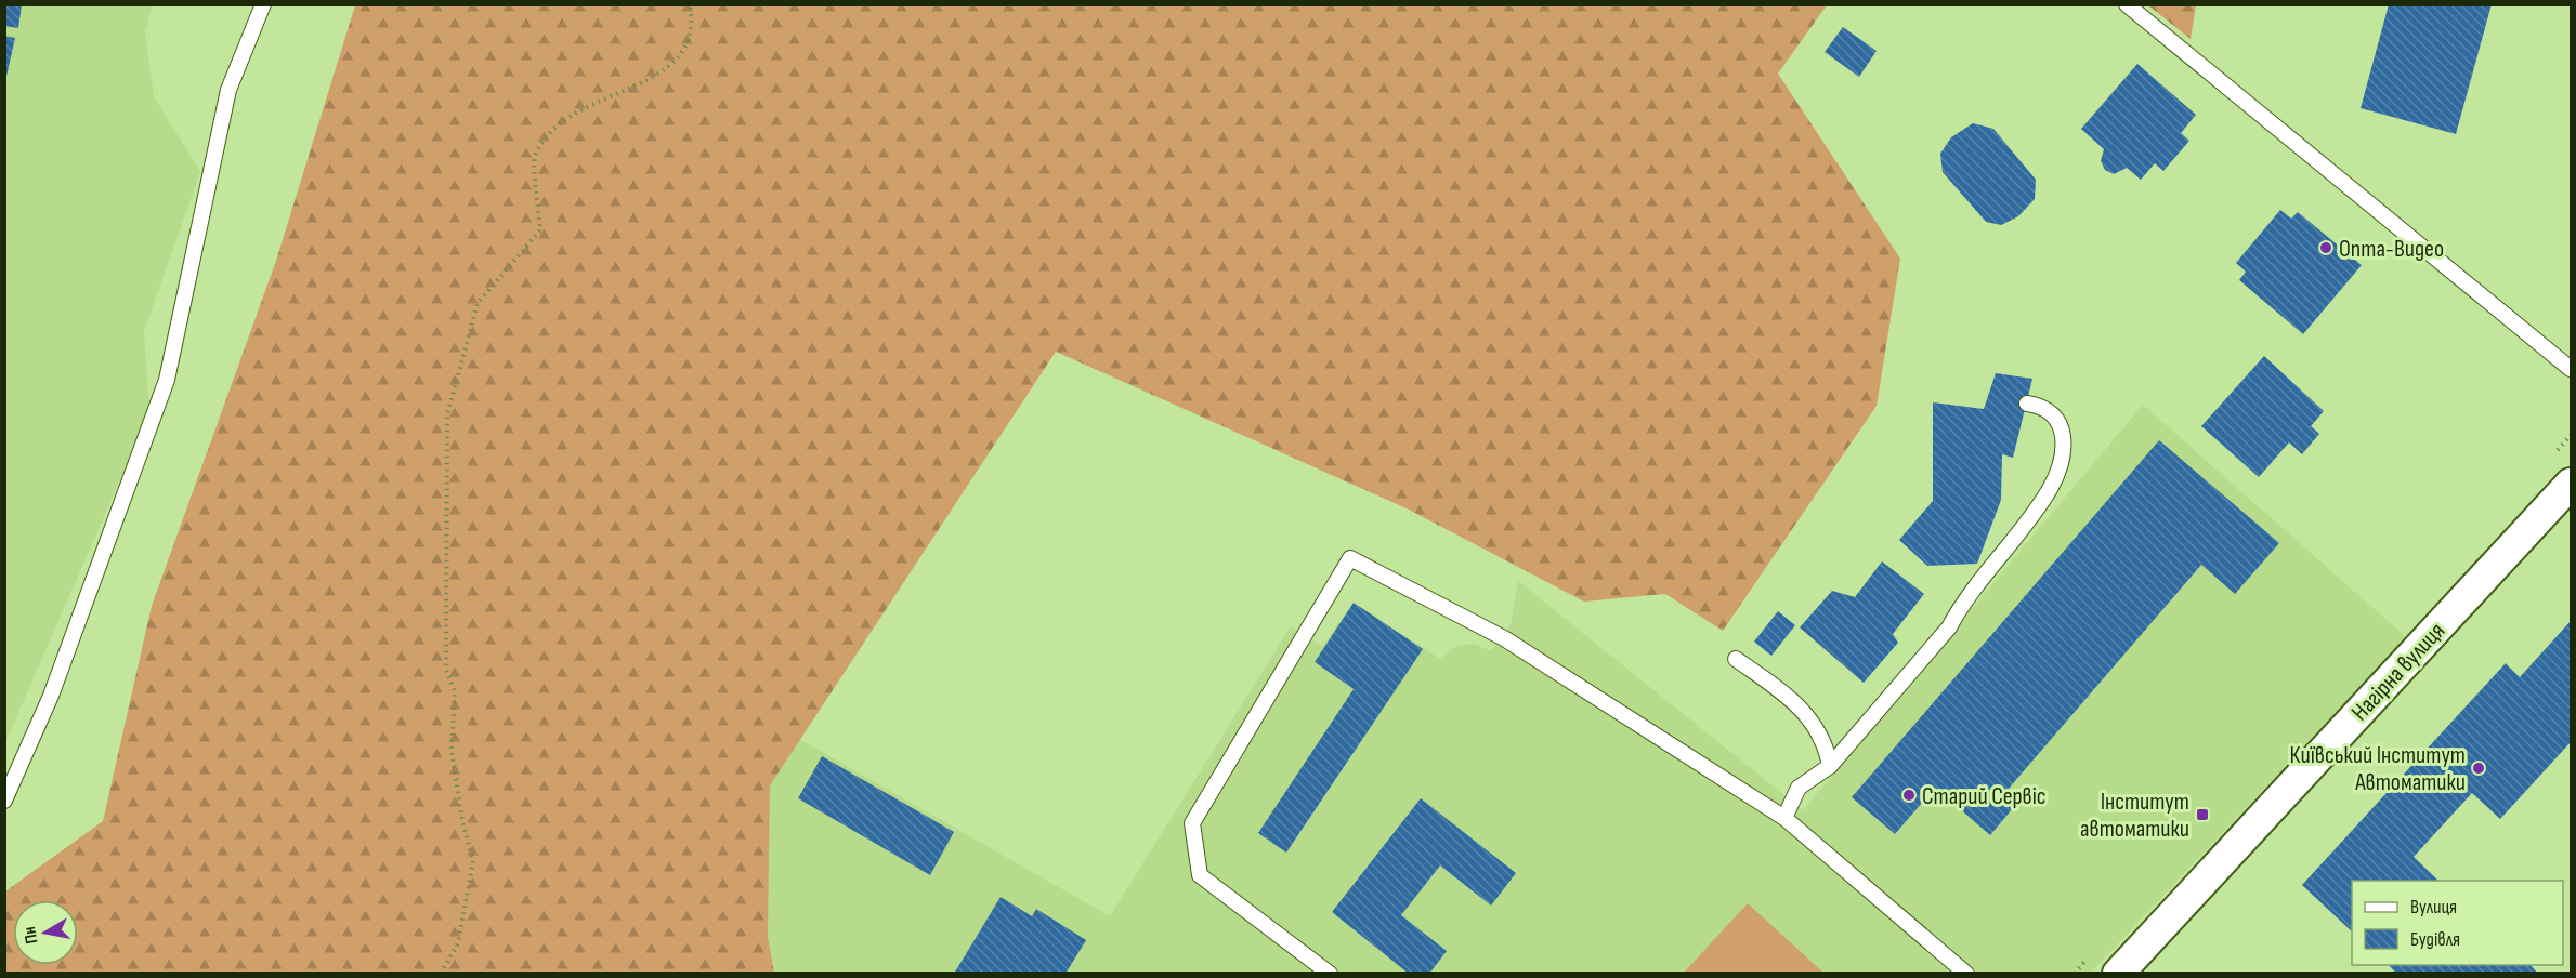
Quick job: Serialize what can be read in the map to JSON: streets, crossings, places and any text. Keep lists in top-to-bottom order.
{
  "streets": {
    "street": ["Нагірна вулиця"]
  },
  "places": {
    "other": ["Опта-Видео", "Київський Інститут Автоматики", "Старий Сервіс"],
    "transit": ["Інститут автоматики"]
  },
  "legend": ["Вулиця", "Будівля"],
  "north": "left"
}
